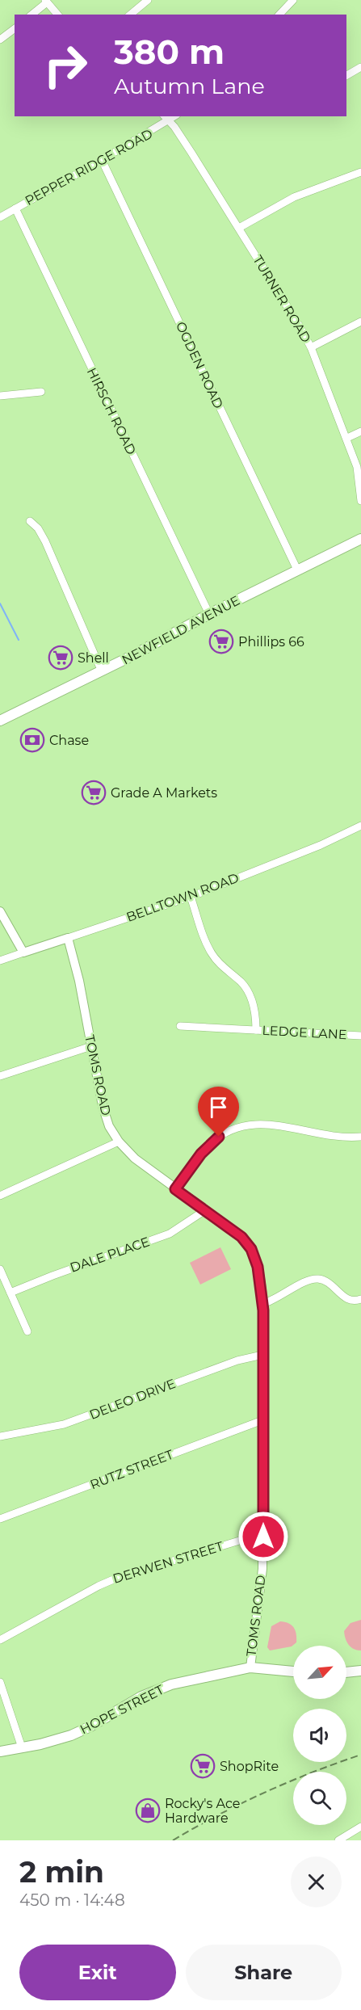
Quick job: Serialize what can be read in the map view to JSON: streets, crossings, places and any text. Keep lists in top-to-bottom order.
{
  "streets": {
    "main road": ["NEWFIELD AVENUE", "HOPE STREET"],
    "street": [
      "PEPPER RIDGE ROAD",
      "TURNER ROAD",
      "OGDEN ROAD",
      "HIRSCH ROAD",
      "BELLTOWN ROAD",
      "LEDGE LANE",
      "TOMS ROAD",
      "DALE PLACE",
      "DELEO DRIVE",
      "RUTZ STREET",
      "DERWEN STREET"
    ]
  },
  "crossings": [
    ["PEPPER RIDGE ROAD", "TURNER ROAD"],
    ["PEPPER RIDGE ROAD", "OGDEN ROAD"],
    ["PEPPER RIDGE ROAD", "HIRSCH ROAD"],
    ["OGDEN ROAD", "NEWFIELD AVENUE"],
    ["HIRSCH ROAD", "NEWFIELD AVENUE"],
    ["BELLTOWN ROAD", "LEDGE LANE"],
    ["BELLTOWN ROAD", "TOMS ROAD"],
    ["TOMS ROAD", "DALE PLACE"],
    ["TOMS ROAD", "DELEO DRIVE"],
    ["TOMS ROAD", "RUTZ STREET"],
    ["TOMS ROAD", "DERWEN STREET"],
    ["TOMS ROAD", "HOPE STREET"]
  ],
  "places": {
    "supermarket": [
      "Phillips 66",
      "Shell",
      "Grade A Markets",
      "ShopRite"
    ],
    "bank": ["Chase"],
    "shop": ["Rocky's Ace Hardware"]
  },
  "north": "top right",
  "page": {
    "turn": ["380 m", "Autumn Lane"],
    "heading": ["2 min", "450 m · 14:48"],
    "buttons": ["Exit", "Share"]
  }
}
